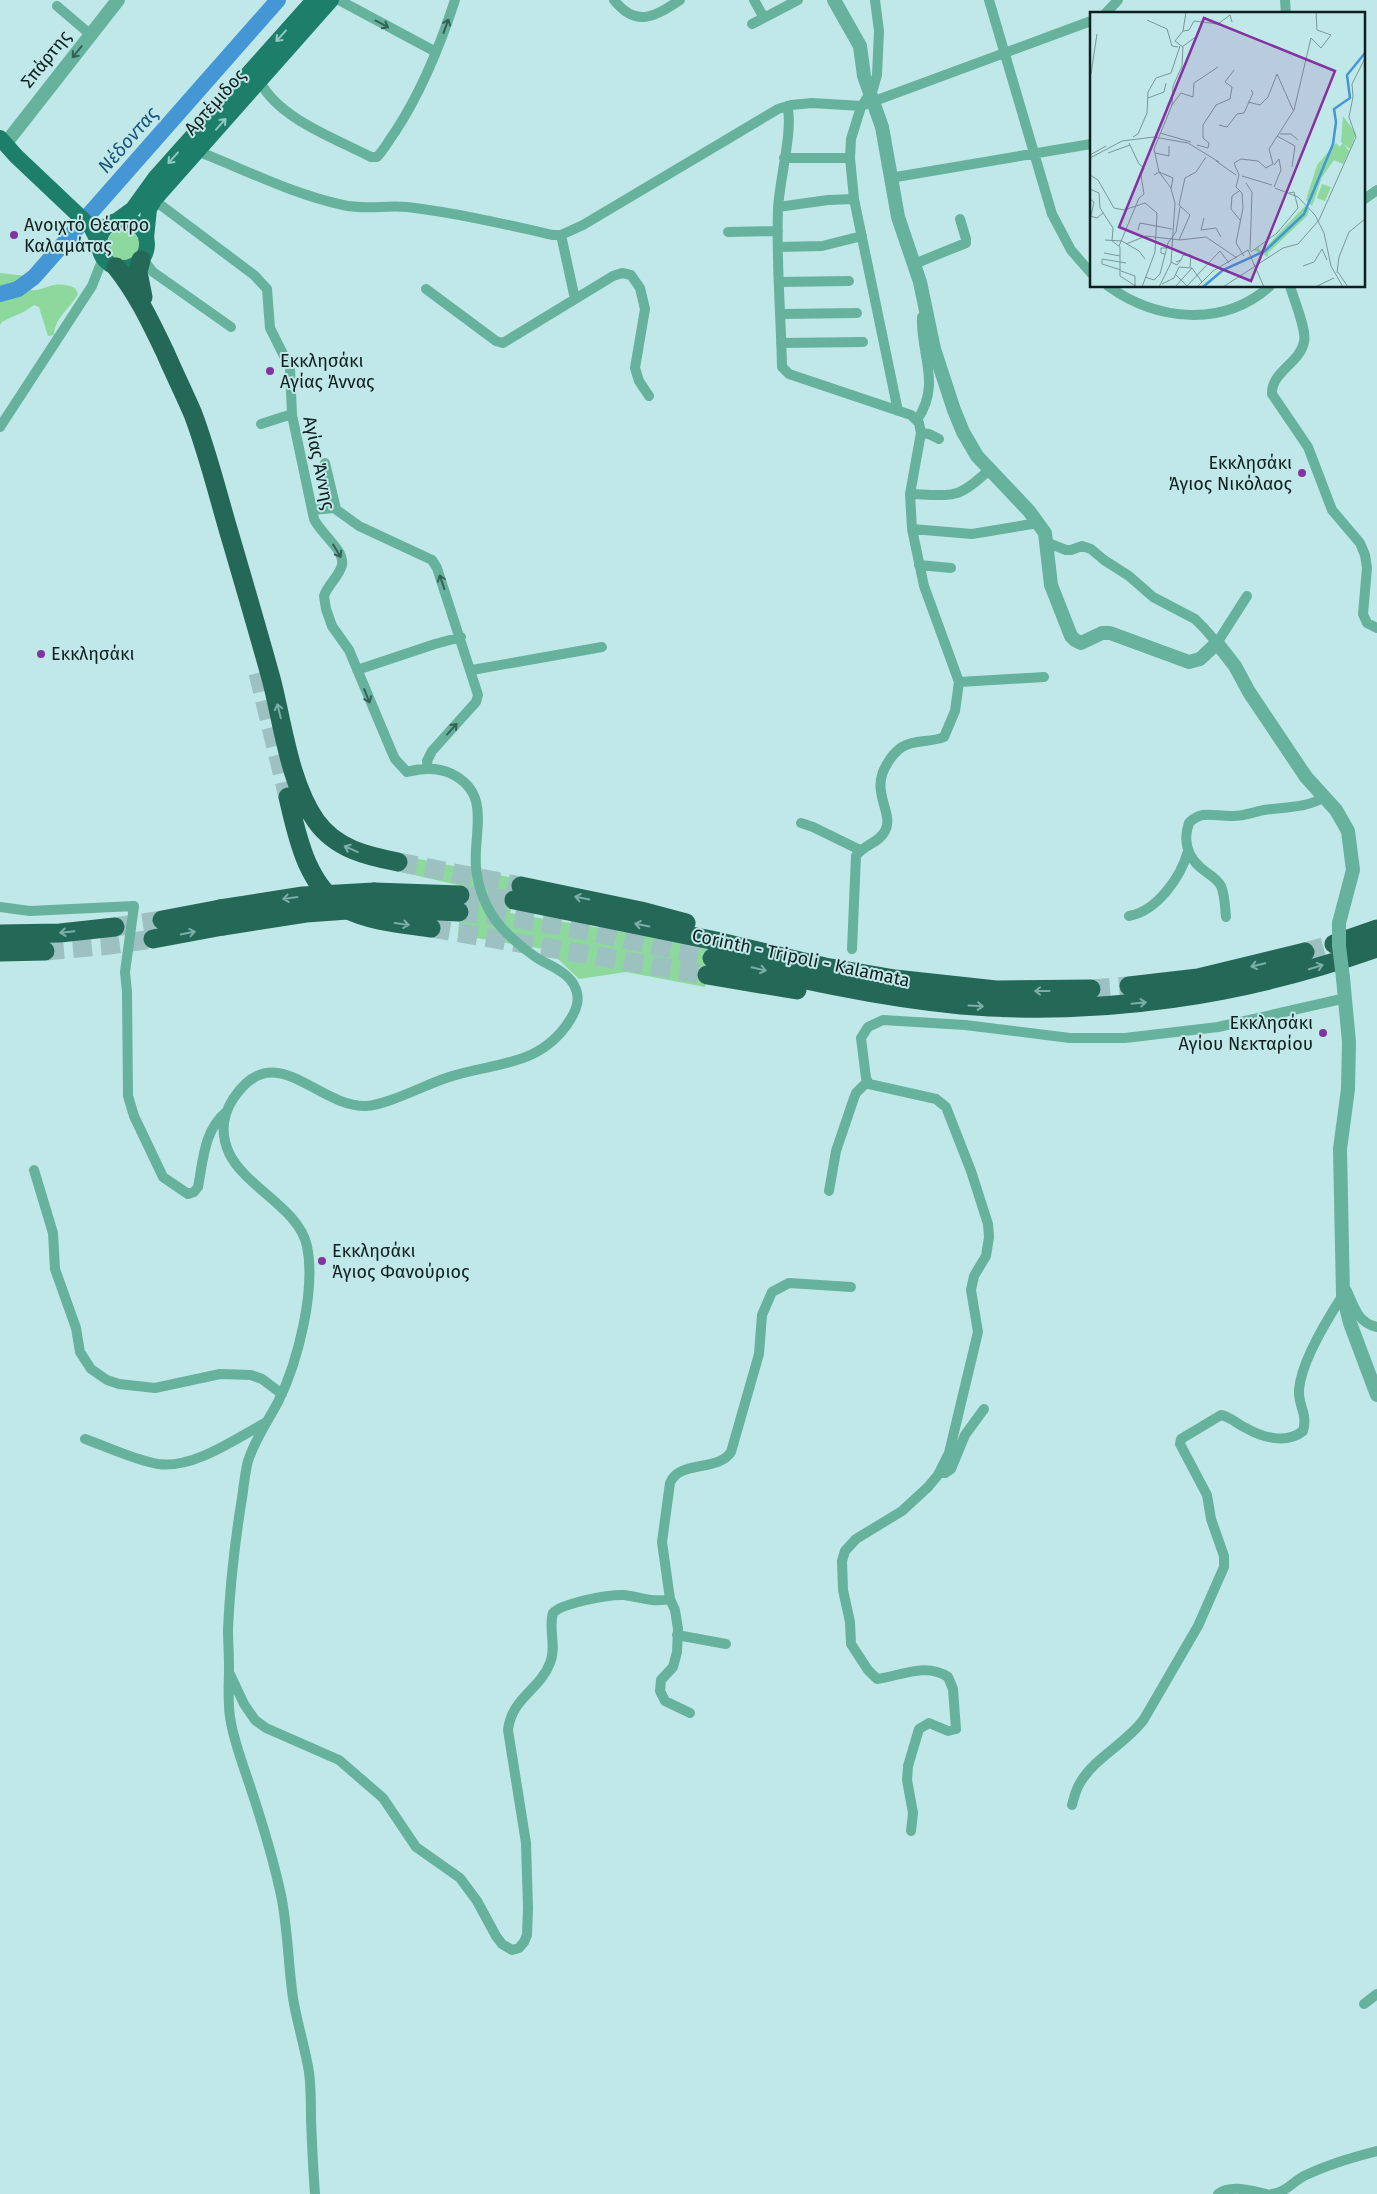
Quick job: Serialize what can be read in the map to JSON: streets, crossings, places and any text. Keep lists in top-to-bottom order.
{
  "streets": {
    "highway": ["Corinth - Tripoli - Kalamata"],
    "main road": ["Σπάρτης", "Αρτέμιδος"],
    "street": ["Αγίας Άννης"]
  },
  "crossings": [
    ["Σπάρτης", "Αρτέμιδος"],
    ["Αρτέμιδος", "Αγίας Άννης"]
  ],
  "one_way": ["Σπάρτης"],
  "water": ["Νέδoντας"],
  "places": [
    "Ανοιχτό Θέατρο Καλαμάτας",
    "Εκκλησάκι Αγίας Άννας",
    "Εκκλησάκι Άγιος Νικόλαος",
    "Εκκλησάκι",
    "Εκκλησάκι Αγίου Νεκταρίου",
    "Εκκλησάκι Άγιος Φανούριος"
  ]
}
